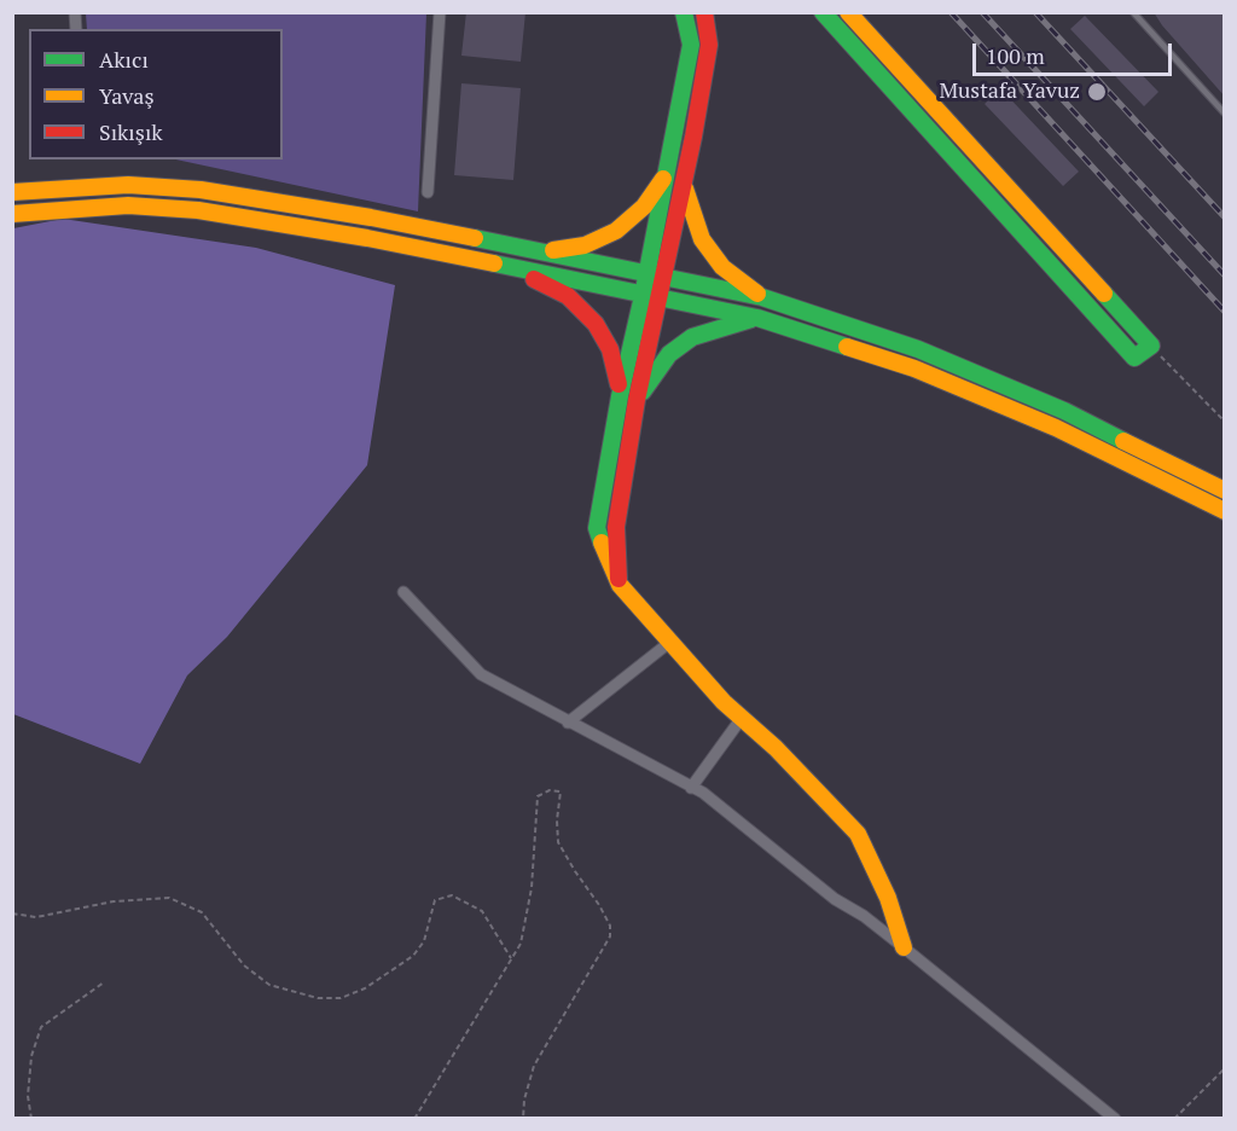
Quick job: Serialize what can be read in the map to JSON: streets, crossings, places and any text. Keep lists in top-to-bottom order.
{
  "places": ["Mustafa Yavuz"],
  "legend": ["Akıcı", "Yavaş", "Sıkışık"],
  "scale_bar": "100 m"
}
